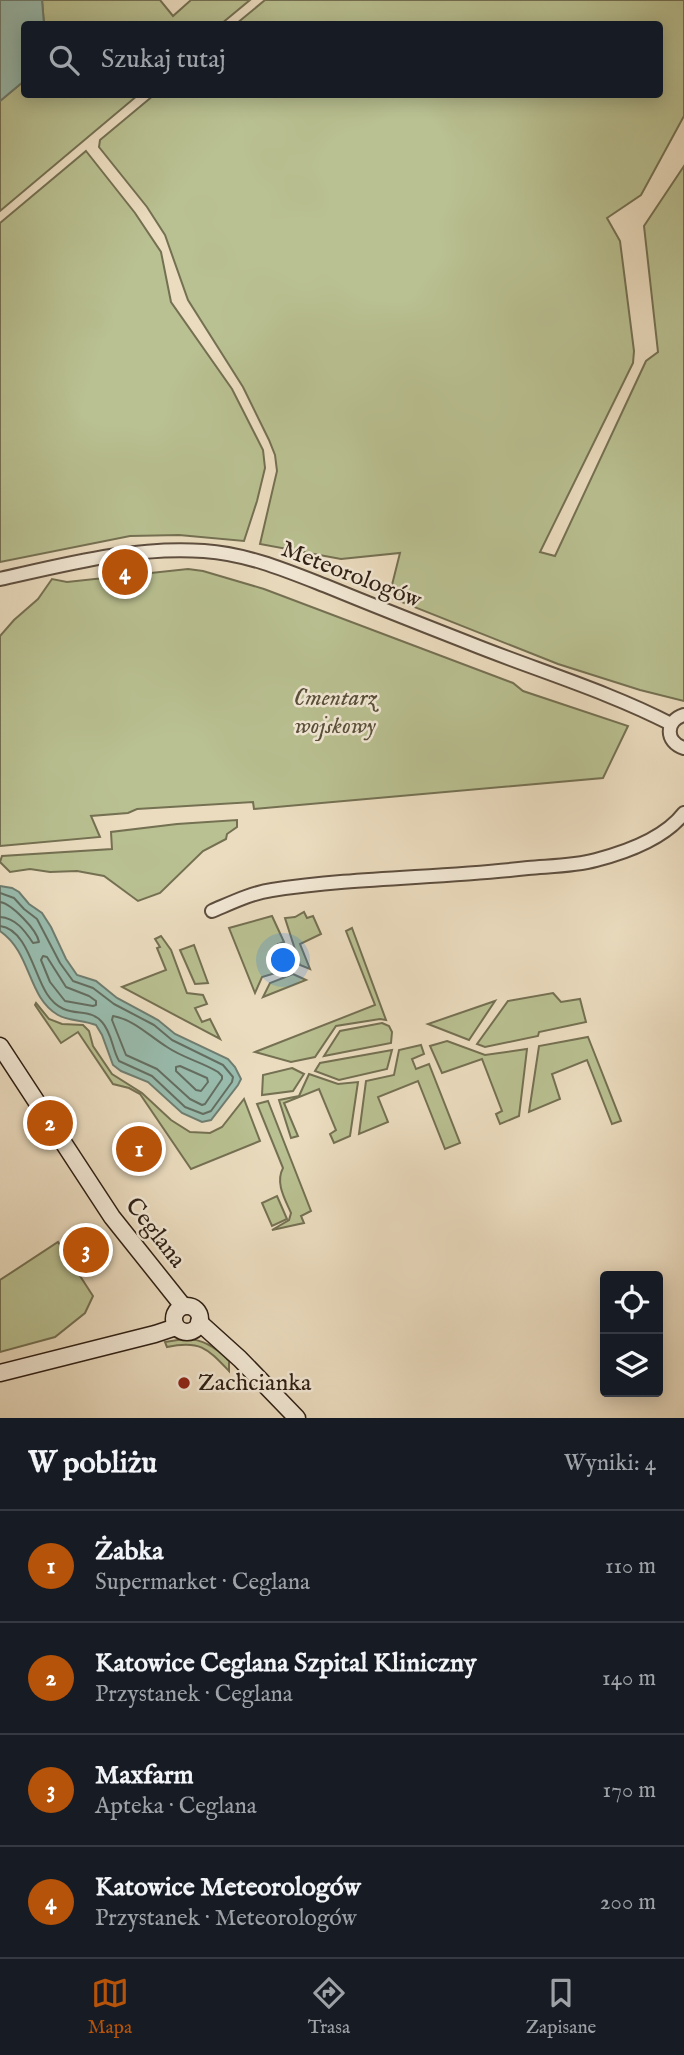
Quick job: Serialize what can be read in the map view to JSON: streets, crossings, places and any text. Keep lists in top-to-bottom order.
{
  "streets": {
    "street": ["Meteorologów", "Ceglana"]
  },
  "parks": ["Cmentarz wojskowy"],
  "places": ["Zachcianka"],
  "page": {
    "search": "Szukaj tutaj",
    "pins": [
      "4",
      "2",
      "1",
      "3"
    ],
    "heading": ["W pobliżu", "Wyniki: 4"],
    "list": [
      {
        "mark": "1",
        "name": "Żabka",
        "note": "Supermarket · Ceglana",
        "value": "110 m"
      },
      {
        "mark": "2",
        "name": "Katowice Ceglana Szpital Kliniczny",
        "note": "Przystanek · Ceglana",
        "value": "140 m"
      },
      {
        "mark": "3",
        "name": "Maxfarm",
        "note": "Apteka · Ceglana",
        "value": "170 m"
      },
      {
        "mark": "4",
        "name": "Katowice Meteorologów",
        "note": "Przystanek · Meteorologów",
        "value": "200 m"
      }
    ],
    "nav": ["Mapa", "Trasa", "Zapisane"]
  }
}
